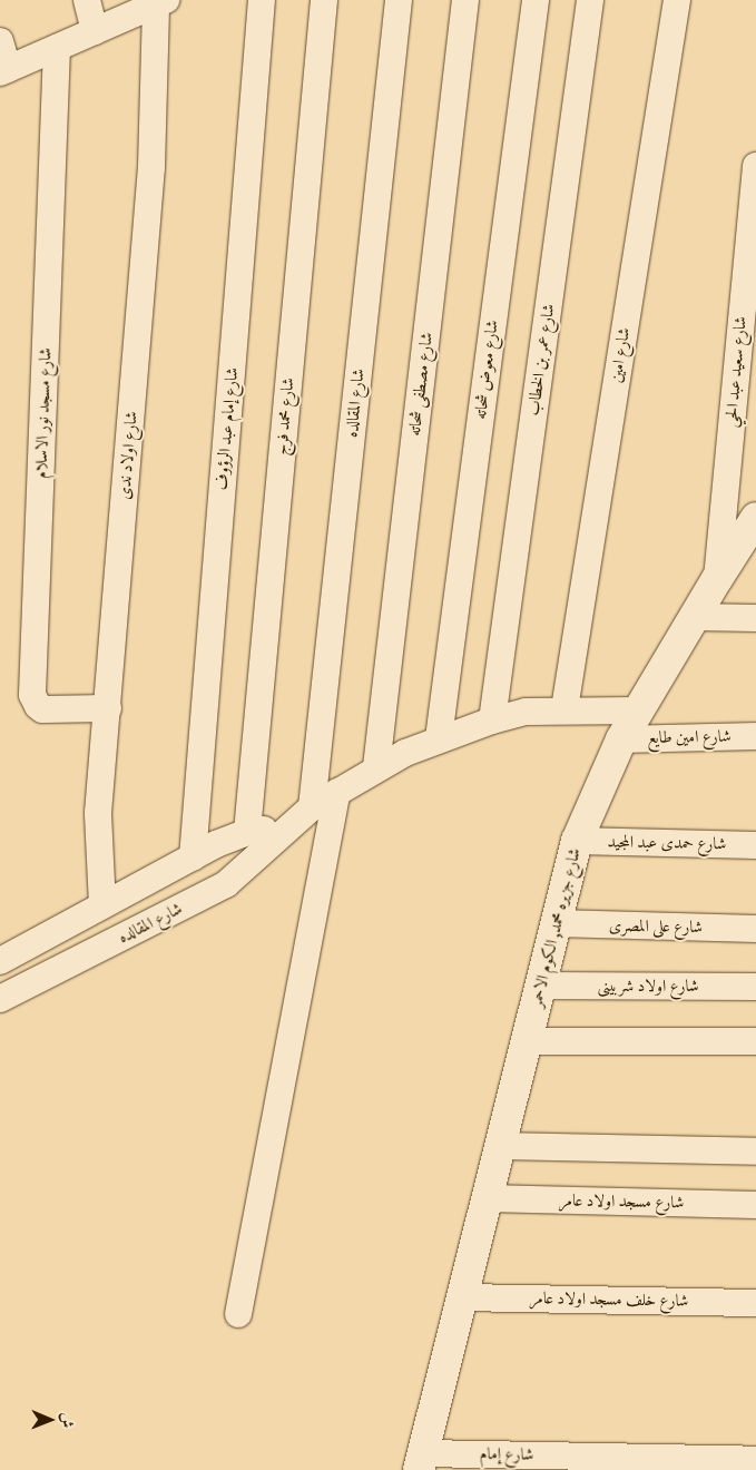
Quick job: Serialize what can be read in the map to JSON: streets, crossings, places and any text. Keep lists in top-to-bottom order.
{
  "streets": {
    "street": [
      "شارع امين",
      "شارع عمر بن الخطاب",
      "شارع معوض شحاته",
      "شارع سعيد عبد الحي",
      "شارع مصطفى شحاته",
      "شارع المقالده",
      "شارع مسجد نور الاسلام",
      "شارع محمد فرج",
      "شارع إمام عبد الرؤوف",
      "شارع اولاد ندى",
      "شارع امين طايع",
      "شارع حمدى عبد المجيد",
      "شارع على المصرى",
      "شارع جزيره محمد, الكوم الاحمر",
      "شارع اولاد شربينى",
      "شارع مسجد اولاد عامر",
      "شارع خلف مسجد اولاد عامر",
      "شارع إمام"
    ]
  },
  "crossings": [
    ["شارع امين", "شارع المقالده"],
    ["شارع عمر بن الخطاب", "شارع المقالده"],
    ["شارع معوض شحاته", "شارع المقالده"],
    ["شارع سعيد عبد الحي", "شارع جزيره محمد, الكوم الاحمر"],
    ["شارع مصطفى شحاته", "شارع المقالده"],
    ["شارع المقالده", "شارع جزيره محمد, الكوم الاحمر"],
    ["شارع مسجد نور الاسلام", "شارع اولاد ندى"],
    ["شارع امين طايع", "شارع جزيره محمد, الكوم الاحمر"],
    ["شارع حمدى عبد المجيد", "شارع جزيره محمد, الكوم الاحمر"],
    ["شارع على المصرى", "شارع جزيره محمد, الكوم الاحمر"],
    ["شارع جزيره محمد, الكوم الاحمر", "شارع اولاد شربينى"],
    ["شارع جزيره محمد, الكوم الاحمر", "شارع مسجد اولاد عامر"],
    ["شارع جزيره محمد, الكوم الاحمر", "شارع خلف مسجد اولاد عامر"],
    ["شارع جزيره محمد, الكوم الاحمر", "شارع إمام"]
  ],
  "north": "right"
}
